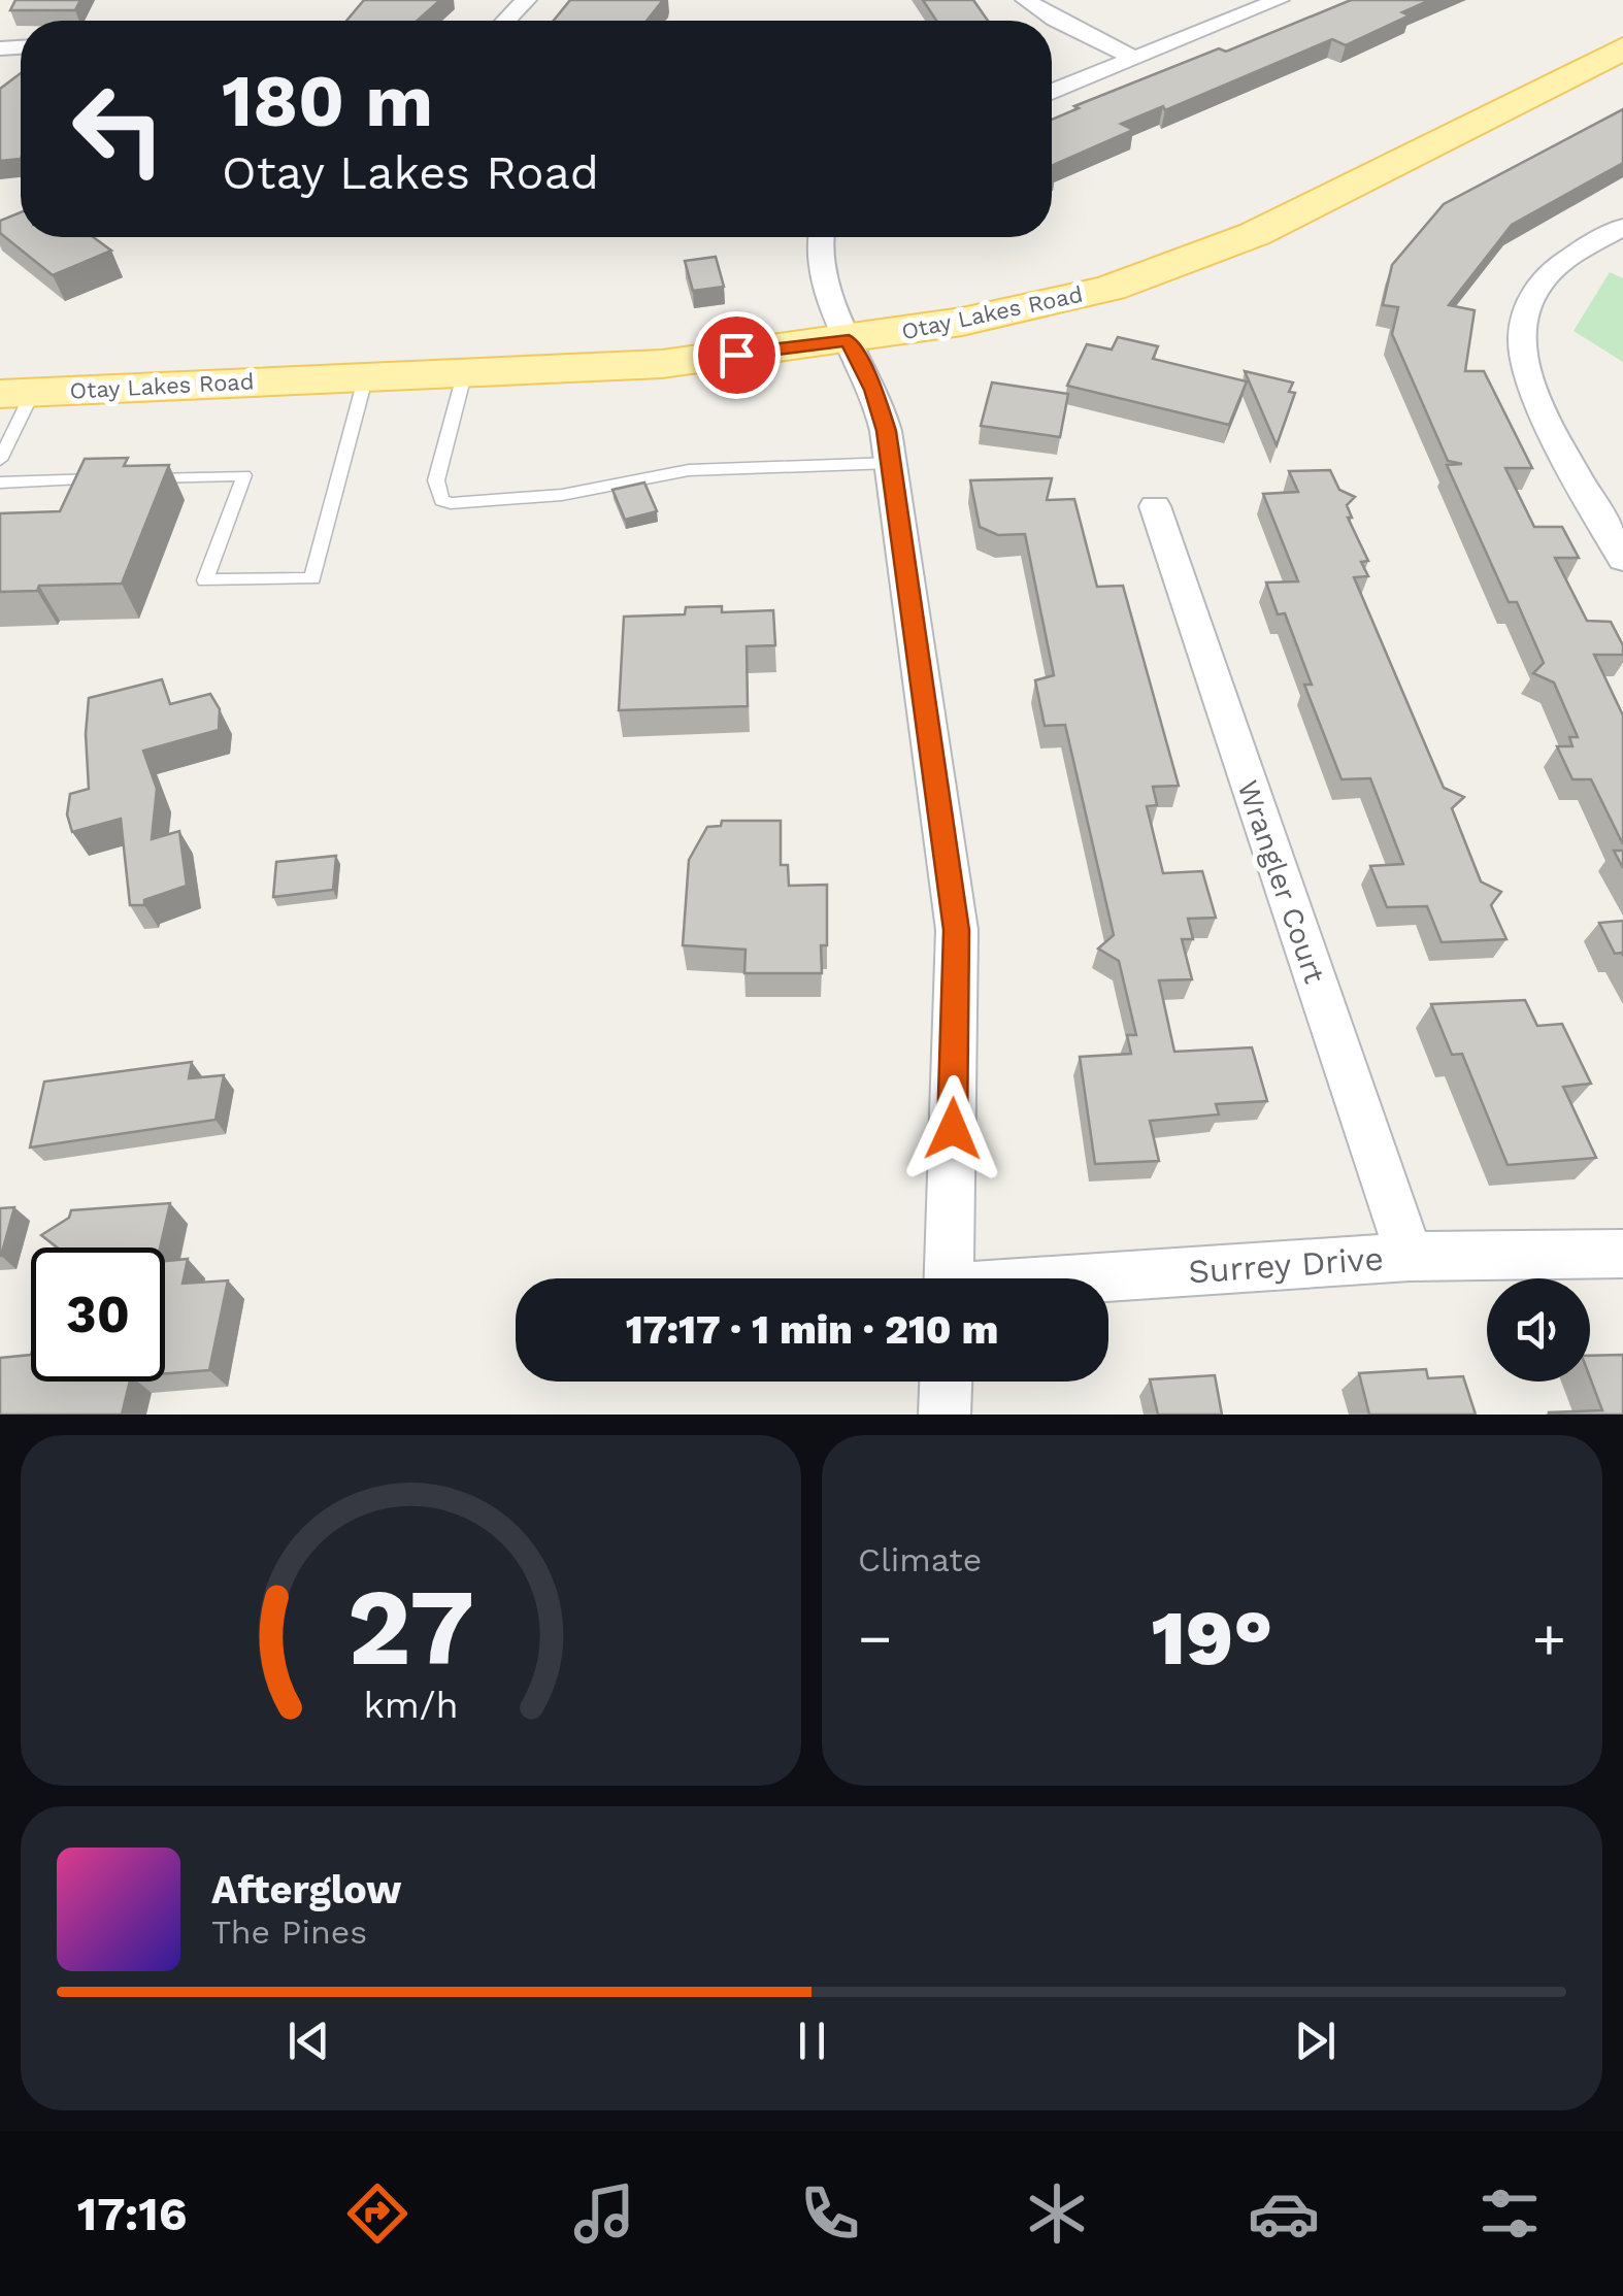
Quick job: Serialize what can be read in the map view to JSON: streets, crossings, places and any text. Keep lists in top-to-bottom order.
{
  "streets": {
    "main road": ["Otay Lakes Road"],
    "street": ["Wrangler Court", "Surrey Drive"]
  },
  "crossings": [
    ["Wrangler Court", "Surrey Drive"]
  ],
  "page": {
    "turn": ["180 m", "Otay Lakes Road"],
    "limit": "30",
    "trip": "17:17 · 1 min · 210 m",
    "tile": "Climate",
    "heat": ["−", "19°", "+"],
    "song": ["Afterglow", "The Pines"],
    "tabs": "17:16",
    "gauge": ["27", "km/h"]
  }
}
